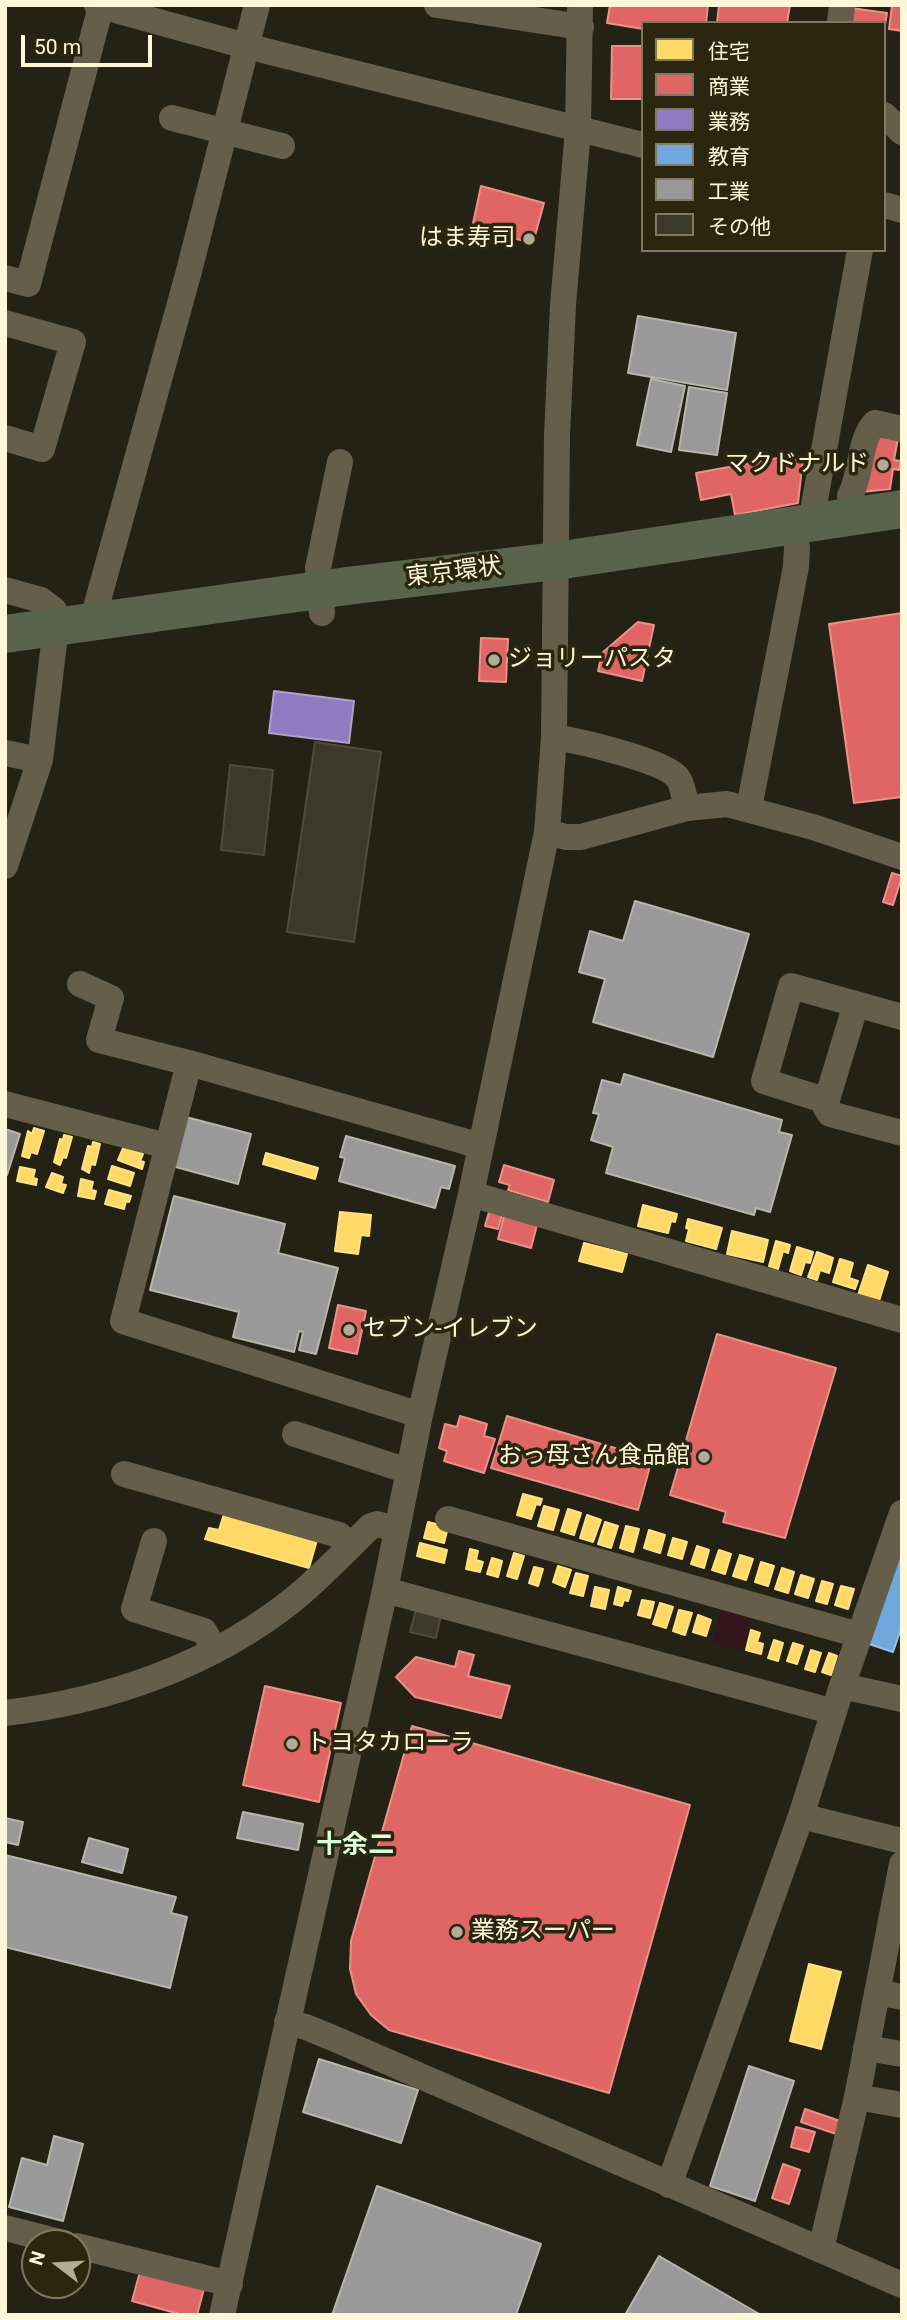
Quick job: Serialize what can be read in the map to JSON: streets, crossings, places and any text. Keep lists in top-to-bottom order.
{
  "streets": {
    "highway": ["東京環状"]
  },
  "districts": ["十余二"],
  "places": [
    "はま寿司",
    "マクドナルド",
    "ジョリーパスタ",
    "セブン-イレブン",
    "おっ母さん食品館",
    "トヨタカローラ",
    "業務スーパー"
  ],
  "legend": [
    "住宅",
    "商業",
    "業務",
    "教育",
    "工業",
    "その他"
  ],
  "scale_bar": "50 m",
  "north": "left"
}
